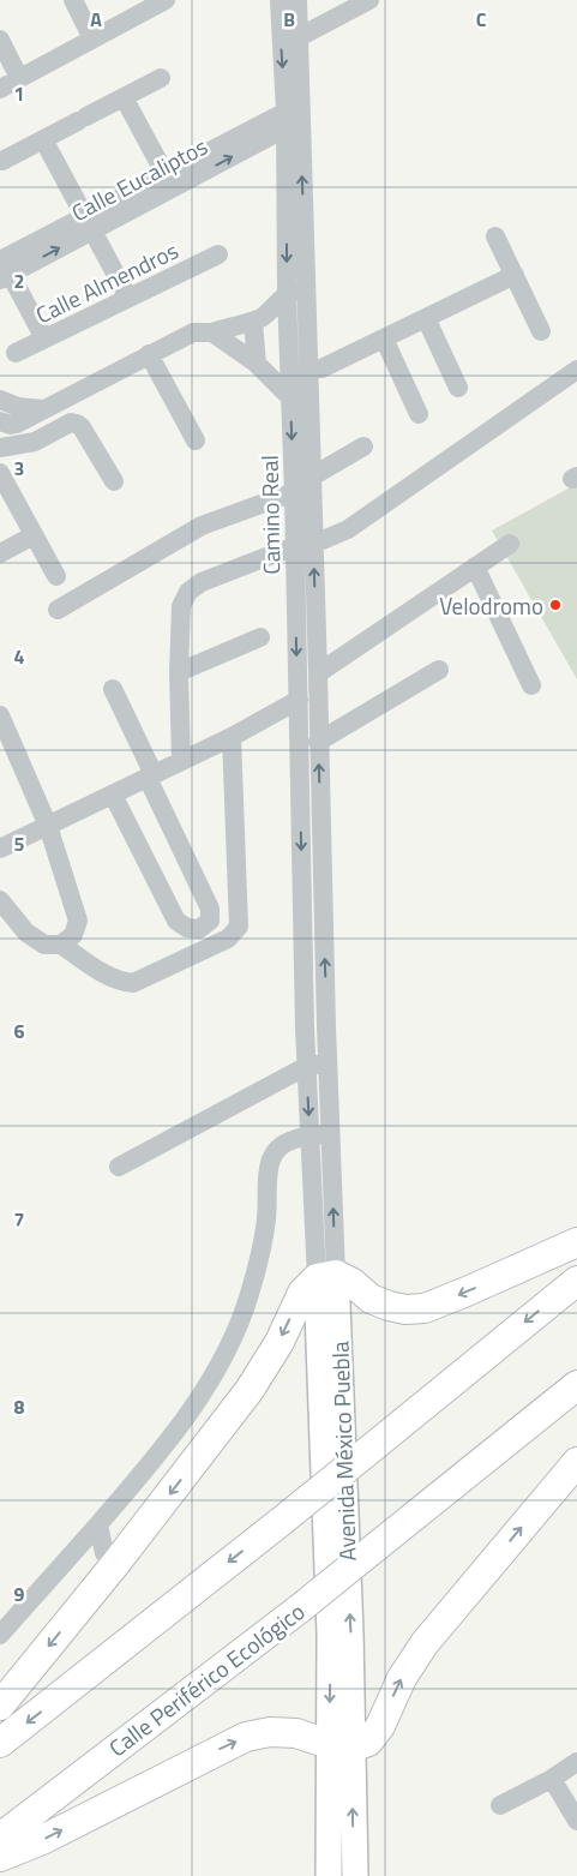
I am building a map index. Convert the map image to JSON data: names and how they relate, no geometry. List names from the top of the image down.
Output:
{
  "streets": {
    "highway": ["Calle Periférico Ecológico"],
    "main road": ["Avenida México Puebla"],
    "street": ["Calle Eucaliptos", "Calle Almendros", "Camino Real"]
  },
  "crossings": [
    ["Calle Eucaliptos", "Camino Real"],
    ["Camino Real", "Avenida México Puebla"]
  ],
  "places": ["Velodromo"],
  "grid": {
    "columns": ["A", "B", "C"],
    "rows": [
      "1",
      "2",
      "3",
      "4",
      "5",
      "6",
      "7",
      "8",
      "9"
    ]
  }
}
